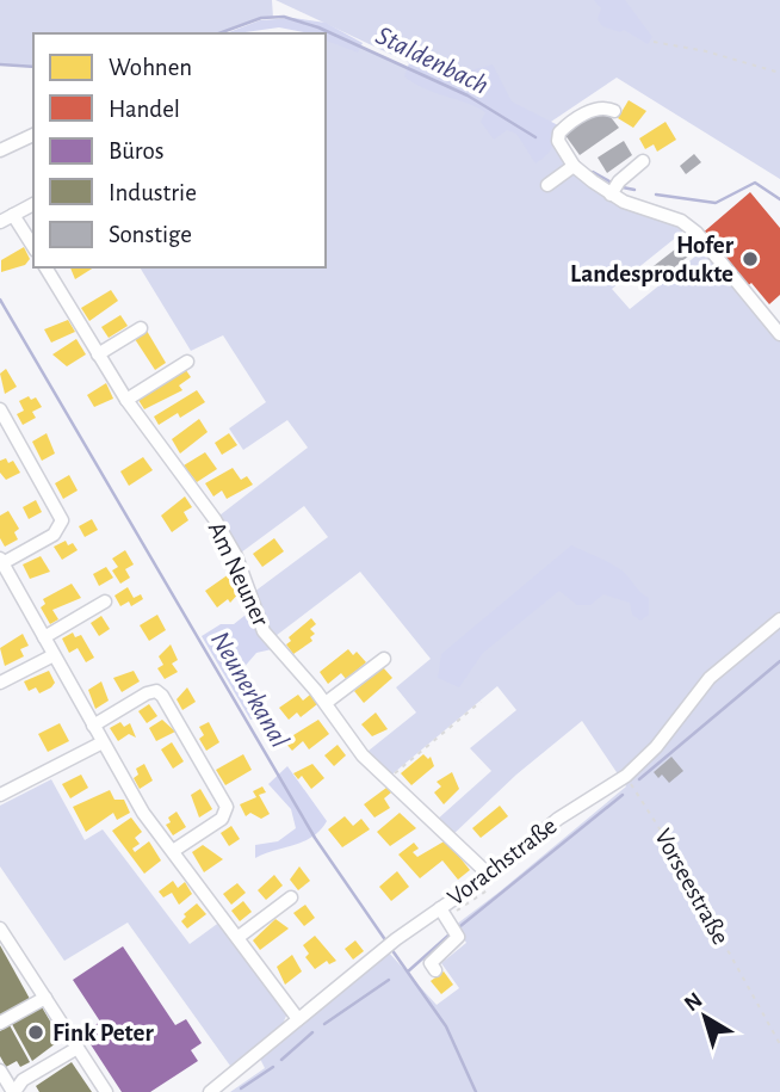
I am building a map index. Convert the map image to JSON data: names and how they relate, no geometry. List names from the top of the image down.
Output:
{
  "streets": {
    "street": ["Am Neuner", "Vorachstraße"],
    "path": ["Vorseestraße"]
  },
  "crossings": [
    ["Am Neuner", "Vorachstraße"],
    ["Vorachstraße", "Vorseestraße"]
  ],
  "water": ["Staldenbach", "Neunerkanal"],
  "places": ["Hofer Landesprodukte", "Fink Peter"],
  "legend": [
    "Wohnen",
    "Handel",
    "Büros",
    "Industrie",
    "Sonstige"
  ],
  "north": "top left"
}
